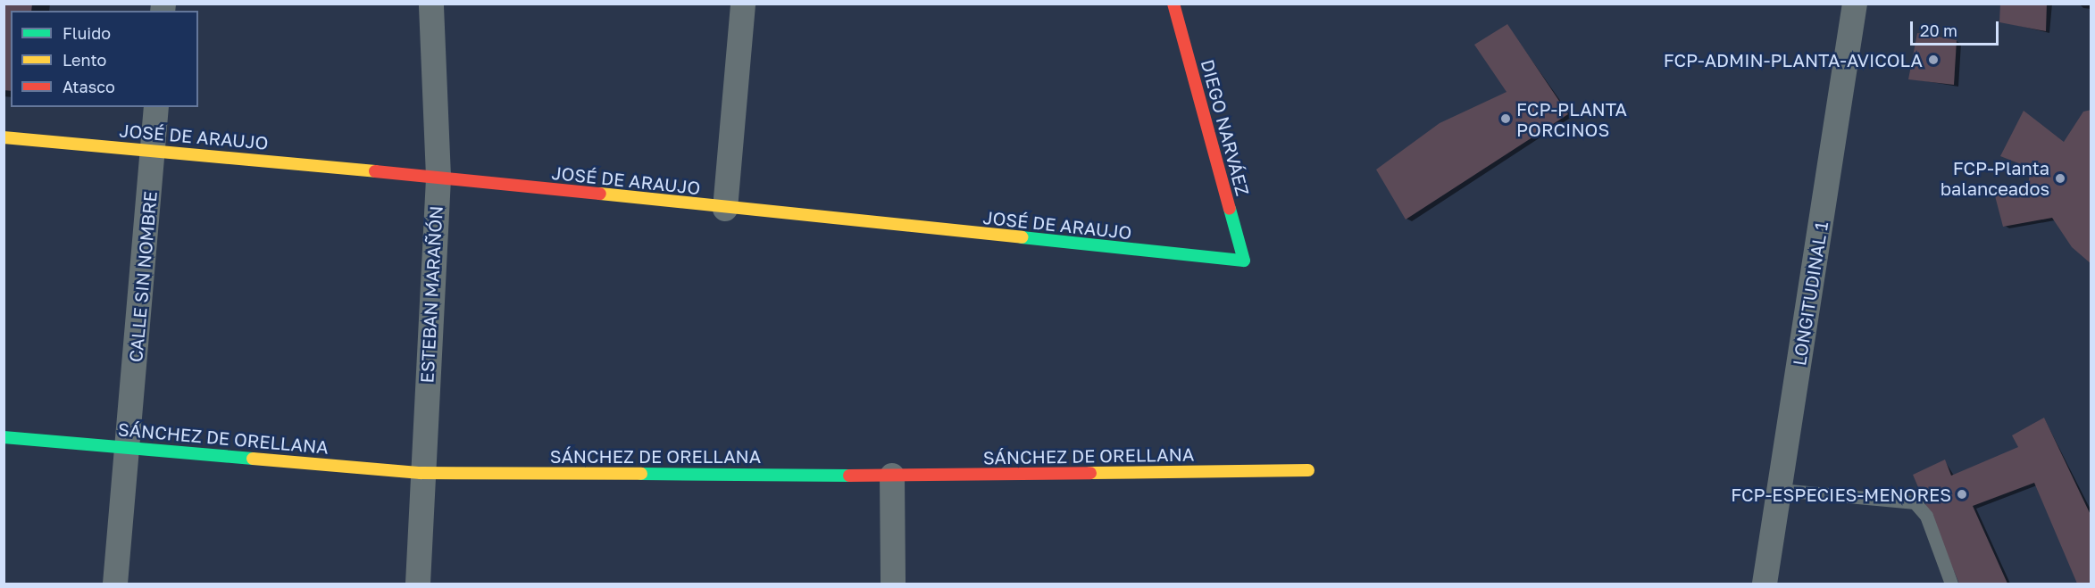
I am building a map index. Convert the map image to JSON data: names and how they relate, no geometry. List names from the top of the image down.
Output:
{
  "streets": {
    "street": [
      "DIEGO NARVÁEZ",
      "JOSÉ DE ARAUJO",
      "CALLE SIN NOMBRE",
      "LONGITUDINAL 1",
      "ESTEBAN MARAÑÓN",
      "SÁNCHEZ DE ORELLANA"
    ]
  },
  "crossings": [
    ["DIEGO NARVÁEZ", "JOSÉ DE ARAUJO"],
    ["JOSÉ DE ARAUJO", "CALLE SIN NOMBRE"],
    ["JOSÉ DE ARAUJO", "ESTEBAN MARAÑÓN"],
    ["CALLE SIN NOMBRE", "SÁNCHEZ DE ORELLANA"],
    ["ESTEBAN MARAÑÓN", "SÁNCHEZ DE ORELLANA"]
  ],
  "places": [
    "FCP-ADMIN-PLANTA-AVICOLA",
    "FCP-PLANTA PORCINOS",
    "FCP-Planta balanceados",
    "FCP-ESPECIES-MENORES"
  ],
  "legend": ["Fluido", "Lento", "Atasco"],
  "scale_bar": "20 m"
}
